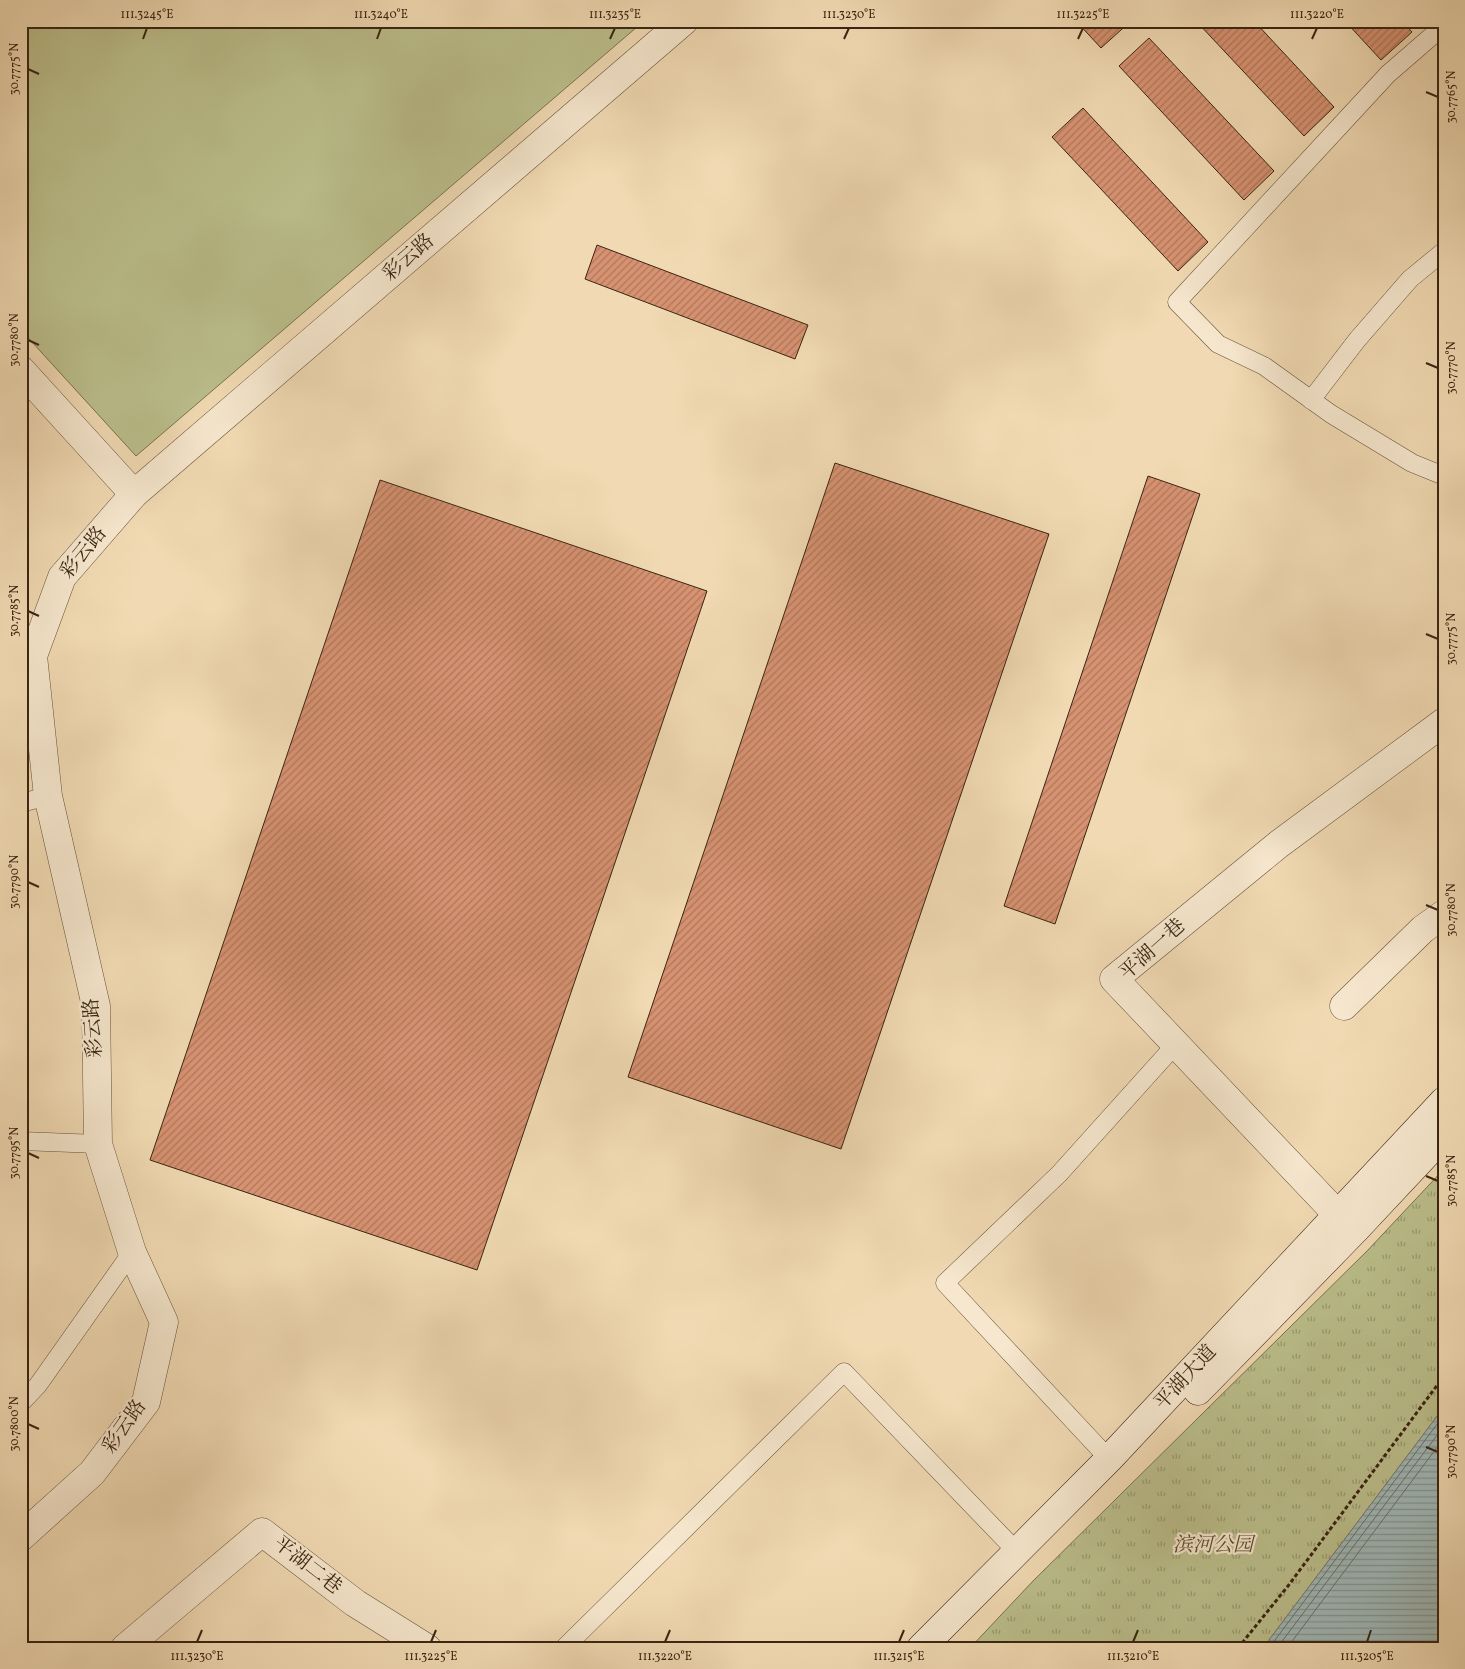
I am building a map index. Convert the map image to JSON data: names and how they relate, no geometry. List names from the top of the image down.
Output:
{
  "streets": {
    "street": [
      "彩云路",
      "平湖一巷",
      "平湖大道",
      "平湖二巷"
    ]
  },
  "crossings": [
    ["平湖一巷", "平湖大道"]
  ],
  "parks": ["滨河公园"],
  "coordinates": [
    "111.3245°E",
    "111.3240°E",
    "111.3235°E",
    "111.3230°E",
    "111.3225°E",
    "111.3220°E",
    "30.7775°N",
    "30.7765°N",
    "30.7780°N",
    "30.7770°N",
    "30.7785°N",
    "30.7790°N",
    "30.7795°N",
    "30.7800°N",
    "111.3215°E",
    "111.3210°E",
    "111.3205°E"
  ]
}
